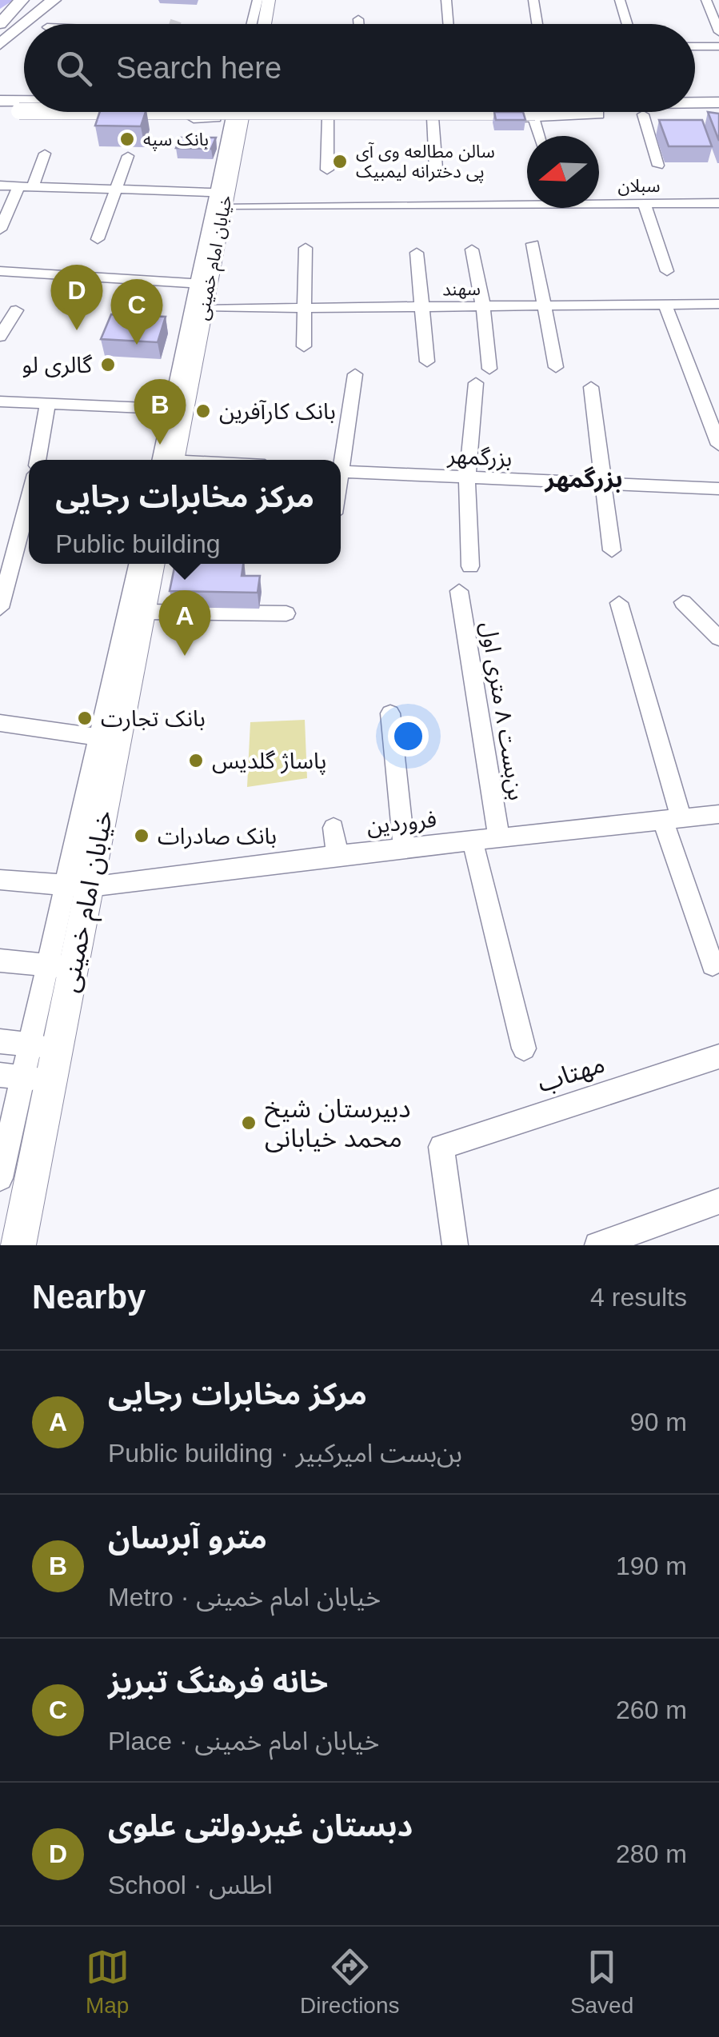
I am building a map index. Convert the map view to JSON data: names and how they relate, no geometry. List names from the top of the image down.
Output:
{
  "streets": {
    "main road": ["خیابان امام خمینی"],
    "street": [
      "سبلان",
      "سهند",
      "بزرگمهر",
      "بن‌بست ۸ متری اول",
      "فروردین",
      "مهتاب"
    ]
  },
  "crossings": [
    ["سبلان", "خیابان امام خمینی"],
    ["خیابان امام خمینی", "سهند"],
    ["خیابان امام خمینی", "فروردین"],
    ["بن‌بست ۸ متری اول", "فروردین"]
  ],
  "districts": ["بزرگمهر"],
  "places": [
    "بانک سپه",
    "سالن مطالعه وی آی پی دخترانه لیمبیک",
    "گالری لو",
    "بانک کارآفرین",
    "بانک تجارت",
    "پاساژ گلدیس",
    "بانک صادرات",
    "دبیرستان شیخ محمد خیابانی"
  ],
  "north": "left",
  "page": {
    "search": "Search here",
    "pins": [
      "D",
      "C",
      "B",
      "A"
    ],
    "popup": ["مرکز مخابرات رجایی", "Public building"],
    "heading": ["Nearby", "4 results"],
    "list": [
      {
        "mark": "A",
        "name": "مرکز مخابرات رجایی",
        "note": "Public building · بن‌بست امیرکبیر",
        "value": "90 m"
      },
      {
        "mark": "B",
        "name": "مترو آبرسان",
        "note": "Metro · خیابان امام خمینی",
        "value": "190 m"
      },
      {
        "mark": "C",
        "name": "خانه فرهنگ تبریز",
        "note": "Place · خیابان امام خمینی",
        "value": "260 m"
      },
      {
        "mark": "D",
        "name": "دبستان غیردولتی علوی",
        "note": "School · اطلس",
        "value": "280 m"
      }
    ],
    "nav": ["Map", "Directions", "Saved"]
  }
}
